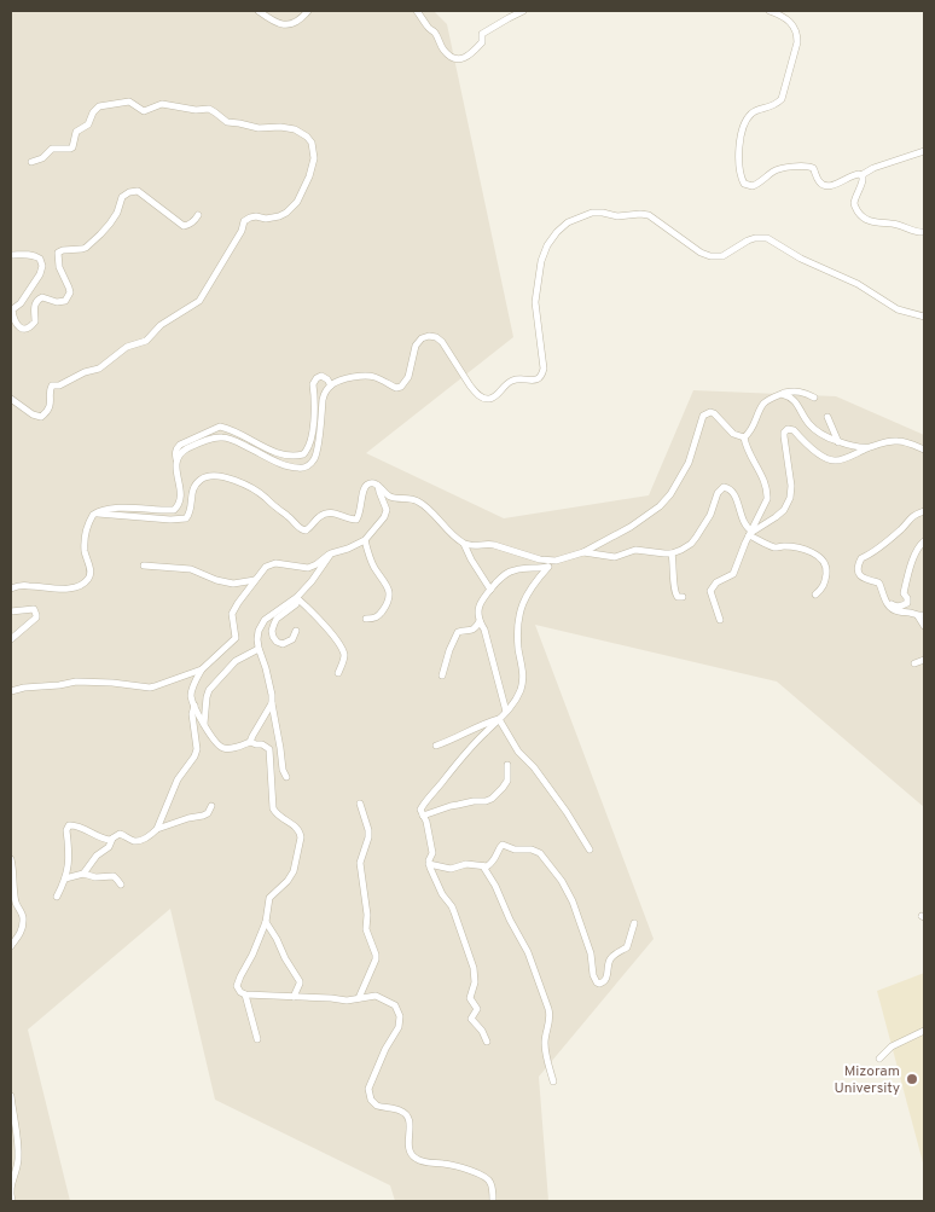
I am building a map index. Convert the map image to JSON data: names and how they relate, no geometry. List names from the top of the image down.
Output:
{
  "places": ["Mizoram University"]
}
